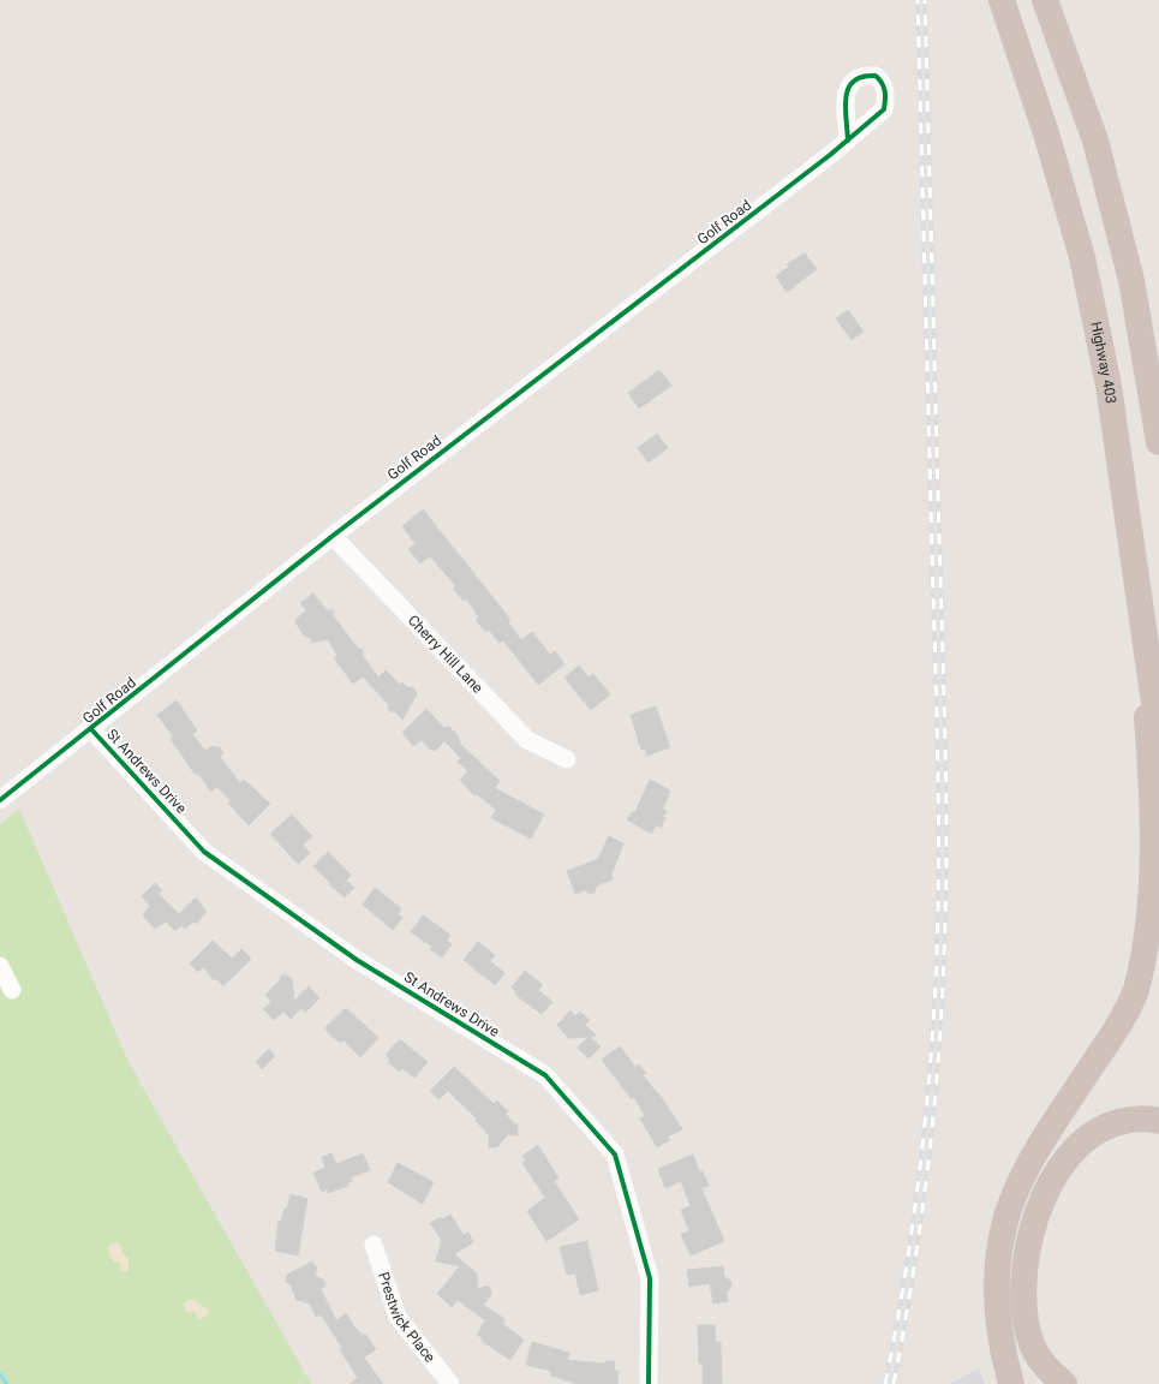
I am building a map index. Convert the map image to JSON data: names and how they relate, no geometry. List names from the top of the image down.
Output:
{
  "streets": {
    "highway": ["Highway 403"],
    "street": [
      "Golf Road",
      "Cherry Hill Lane",
      "St Andrews Drive",
      "Prestwick Place"
    ]
  },
  "crossings": [
    ["Golf Road", "Cherry Hill Lane"],
    ["Golf Road", "St Andrews Drive"]
  ]
}
